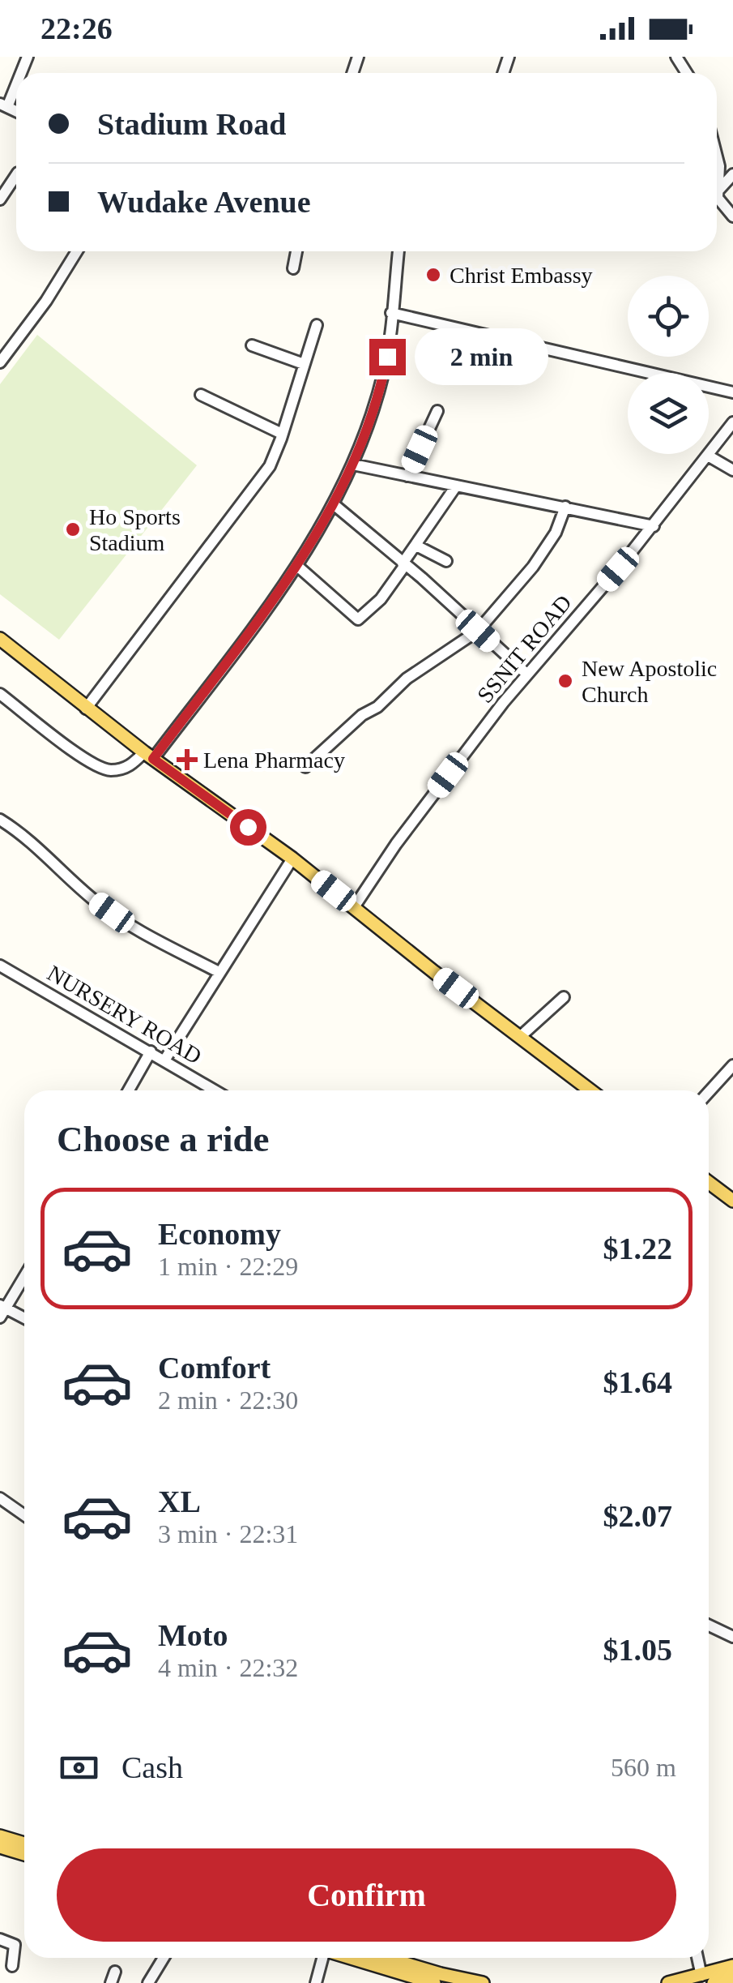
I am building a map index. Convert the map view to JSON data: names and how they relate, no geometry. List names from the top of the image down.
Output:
{
  "streets": {
    "street": ["SSNIT ROAD", "NURSERY ROAD"]
  },
  "places": {
    "other": ["Christ Embassy", "Ho Sports Stadium", "New Apostolic Church"],
    "health": ["Lena Pharmacy"]
  },
  "page": {
    "status": "22:26",
    "banner": ["Stadium Road", "Wudake Avenue"],
    "bubble": "2 min",
    "heading": "Choose a ride",
    "list": [
      {
        "name": "Economy",
        "note": "1 min · 22:29",
        "value": "$1.22"
      },
      {
        "name": "Comfort",
        "note": "2 min · 22:30",
        "value": "$1.64"
      },
      {
        "name": "XL",
        "note": "3 min · 22:31",
        "value": "$2.07"
      },
      {
        "name": "Moto",
        "note": "4 min · 22:32",
        "value": "$1.05"
      }
    ],
    "pay": ["Cash", "560 m"],
    "buttons": "Confirm"
  }
}
